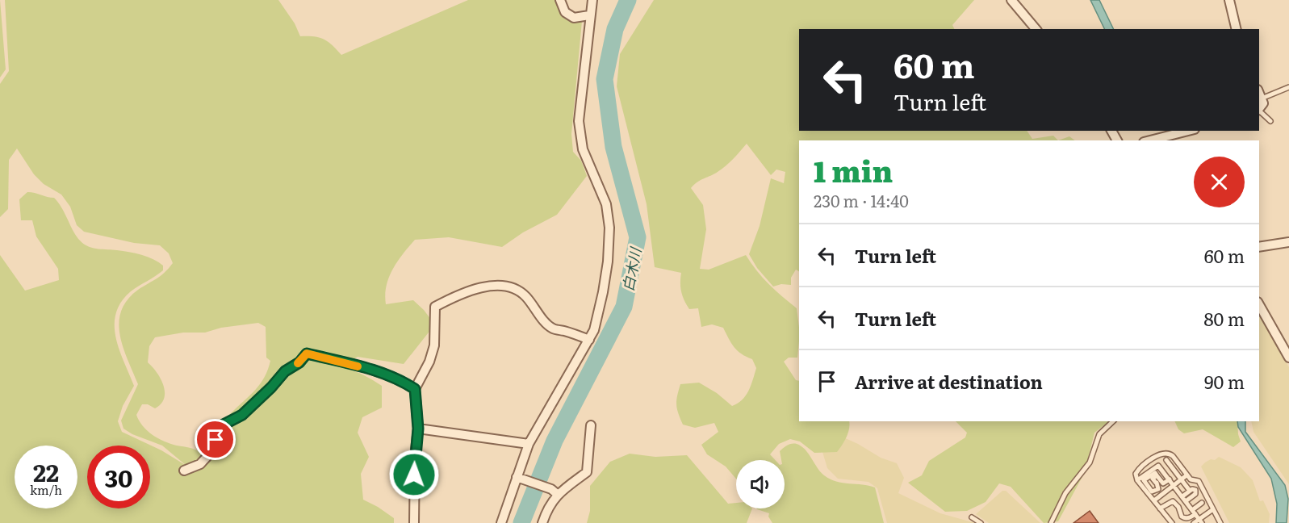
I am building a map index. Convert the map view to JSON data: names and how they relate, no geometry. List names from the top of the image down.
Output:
{
  "water": ["白木川"],
  "page": {
    "turn": ["60 m", "Turn left"],
    "heading": ["1 min", "230 m · 14:40"],
    "list": [
      {
        "name": "Turn left",
        "value": "60 m"
      },
      {
        "name": "Turn left",
        "value": "80 m"
      },
      {
        "name": "Arrive at destination",
        "value": "90 m"
      }
    ],
    "speed": "22 km/h",
    "limit": "30"
  }
}
